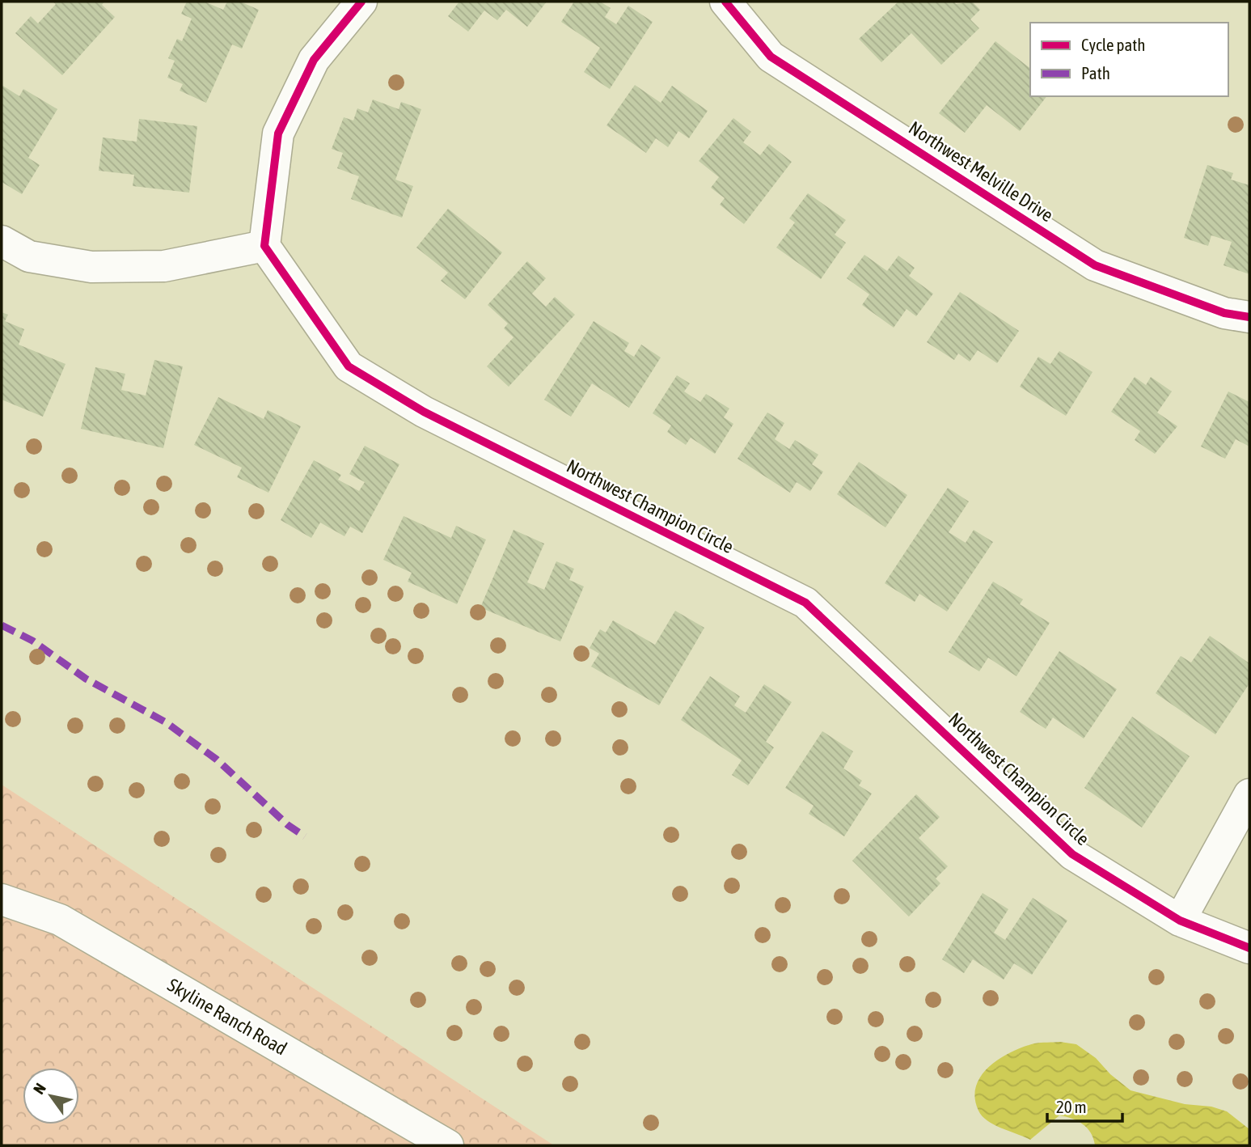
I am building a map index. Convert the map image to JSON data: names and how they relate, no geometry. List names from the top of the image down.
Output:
{
  "streets": {
    "street": ["Northwest Melville Drive", "Northwest Champion Circle", "Skyline Ranch Road"]
  },
  "legend": ["Cycle path", "Path"],
  "scale_bar": "20 m",
  "north": "top left"
}
